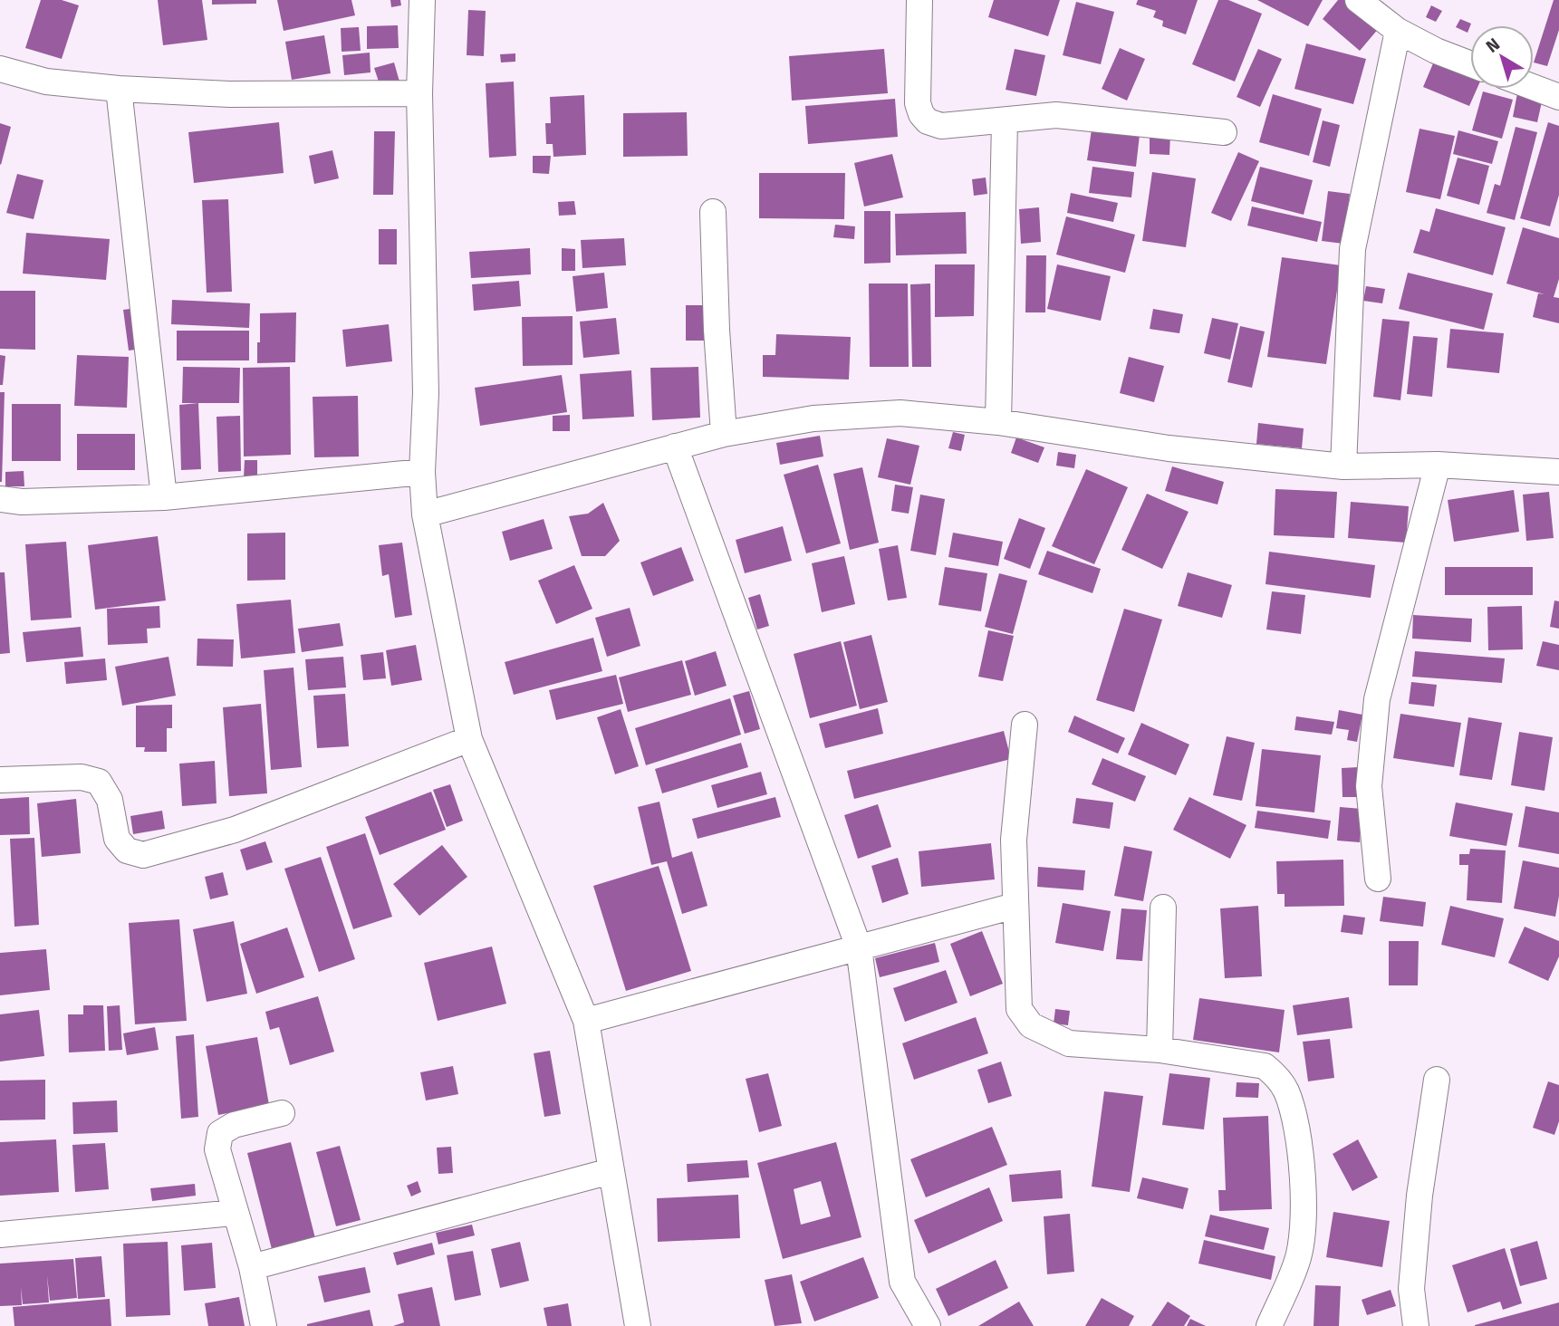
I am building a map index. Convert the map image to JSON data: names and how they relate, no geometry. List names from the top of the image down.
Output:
{
  "north": "top left"
}
